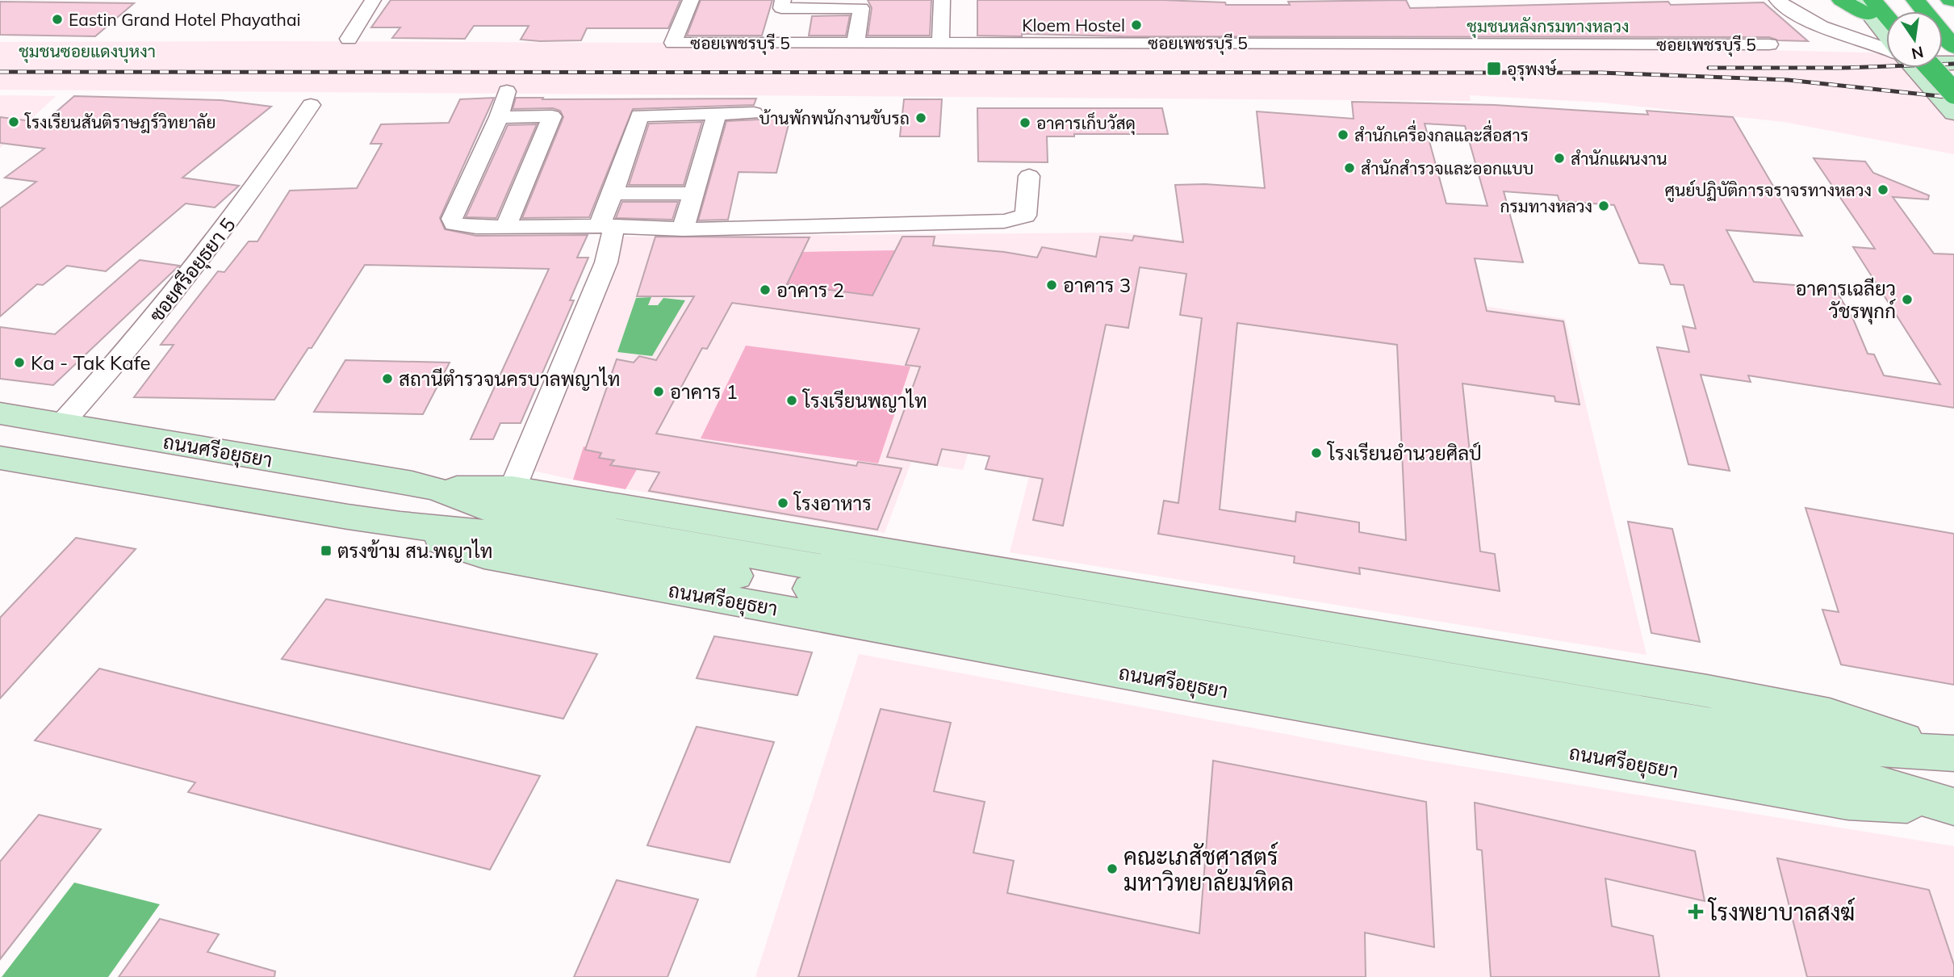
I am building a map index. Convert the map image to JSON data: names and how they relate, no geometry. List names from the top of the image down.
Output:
{
  "streets": {
    "main road": ["ถนนศรีอยุธยา"],
    "street": ["ซอยเพชรบุรี 5", "ซอยศรีอยุธยา 5"]
  },
  "crossings": [
    ["ซอยศรีอยุธยา 5", "ถนนศรีอยุธยา"]
  ],
  "districts": ["ชุมชนหลังกรมทางหลวง", "ชุมชนซอยแดงบุหงา"],
  "places": {
    "other": [
      "Eastin Grand Hotel Phayathai",
      "Kloem Hostel",
      "บ้านพักพนักงานขับรถ",
      "โรงเรียนสันติราษฎร์วิทยาลัย",
      "อาคารเก็บวัสดุ",
      "สำนักเครื่องกลและสื่อสาร",
      "สำนักแผนงาน",
      "สำนักสำรวจและออกแบบ",
      "ศูนย์ปฏิบัติการจราจรทางหลวง",
      "กรมทางหลวง",
      "อาคาร 3",
      "อาคาร 2",
      "อาคารเฉลียว วัชรพุกก์",
      "Ka - Tak Kafe",
      "สถานีตำรวจนครบาลพญาไท",
      "อาคาร 1",
      "โรงเรียนพญาไท",
      "โรงเรียนอำนวยศิลป์",
      "โรงอาหาร",
      "คณะเภสัชศาสตร์ มหาวิทยาลัยมหิดล"
    ],
    "transit": ["อุรุพงษ์", "ตรงข้าม สน.พญาไท"],
    "health": ["โรงพยาบาลสงฆ์"]
  },
  "north": "bottom"
}
